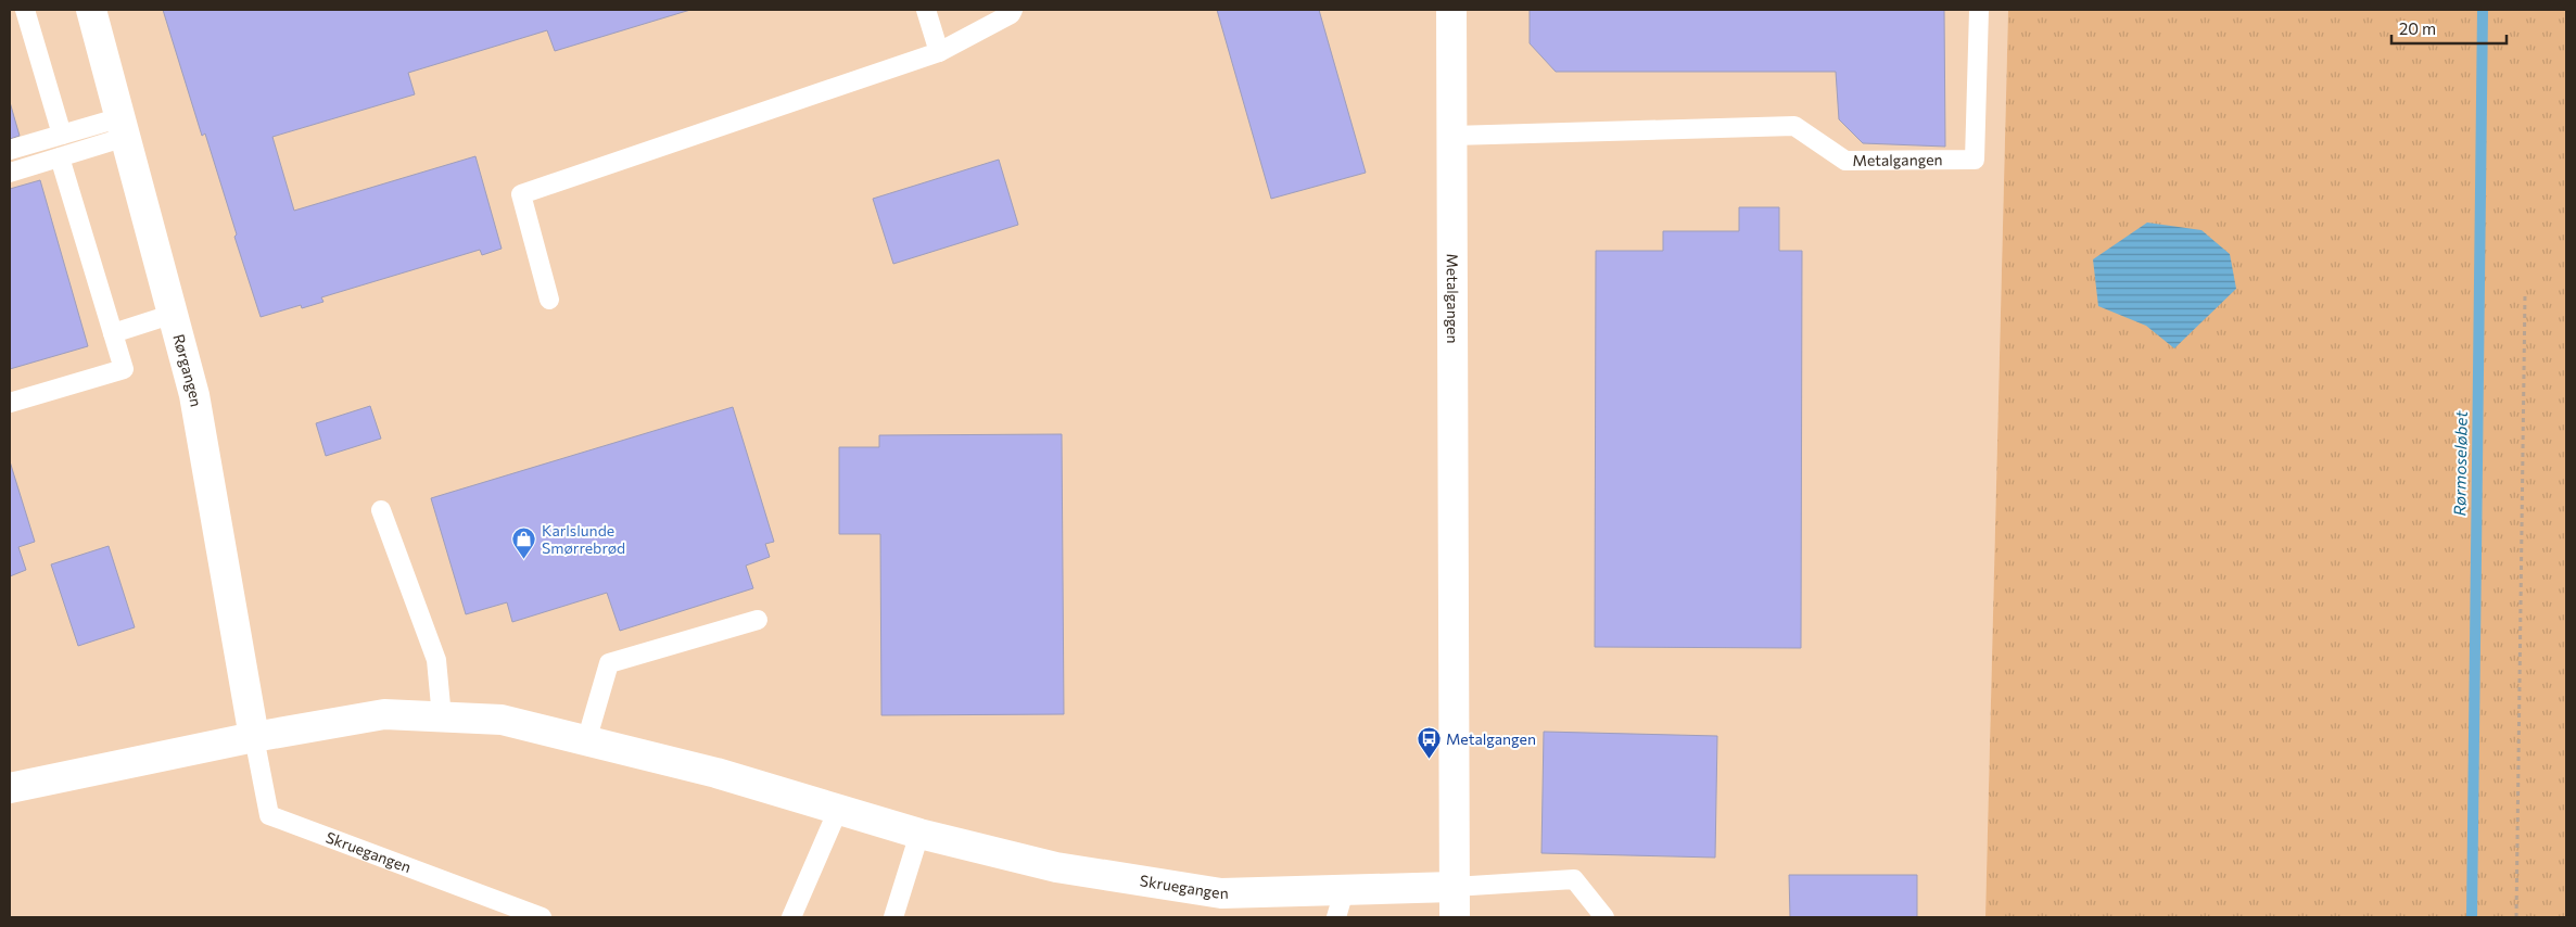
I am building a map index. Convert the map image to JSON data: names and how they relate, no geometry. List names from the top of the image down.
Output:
{
  "streets": {
    "street": ["Metalgangen", "Rørgangen", "Skruegangen"]
  },
  "crossings": [
    ["Metalgangen", "Skruegangen"],
    ["Rørgangen", "Skruegangen"]
  ],
  "water": ["Rørmoseløbet"],
  "places": {
    "shop": ["Karlslunde Smørrebrød"],
    "bus stop": ["Metalgangen"]
  },
  "scale_bar": "20 m"
}
